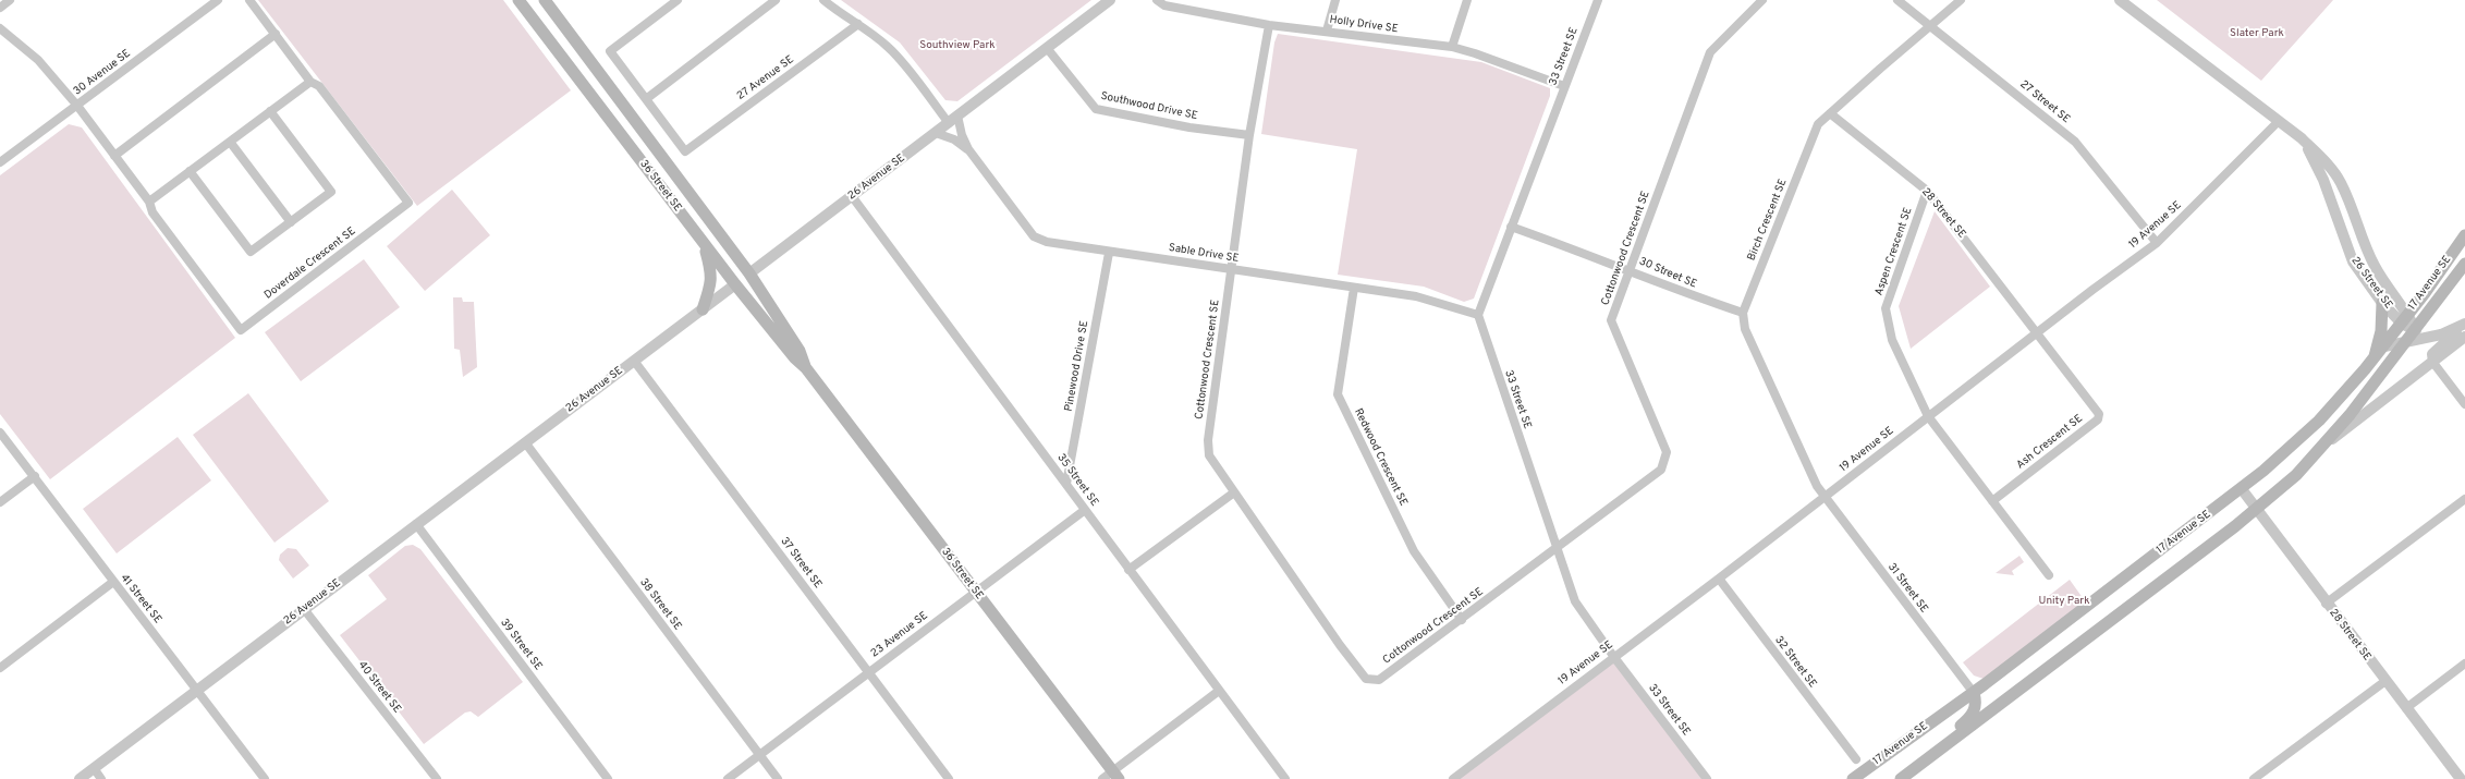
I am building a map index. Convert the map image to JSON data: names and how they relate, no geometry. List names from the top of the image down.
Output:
{
  "streets": {
    "main road": ["36 Street SE", "17 Avenue SE"],
    "street": [
      "Holly Drive SE",
      "33 Street SE",
      "30 Avenue SE",
      "27 Avenue SE",
      "27 Street SE",
      "Southwood Drive SE",
      "26 Avenue SE",
      "28 Street SE",
      "Birch Crescent SE",
      "19 Avenue SE",
      "Cottonwood Crescent SE",
      "Aspen Crescent SE",
      "Sable Drive SE",
      "Doverdale Crescent SE",
      "30 Street SE",
      "26 Street SE",
      "Pinewood Drive SE",
      "Ash Crescent SE",
      "Redwood Crescent SE",
      "35 Street SE",
      "37 Street SE",
      "31 Street SE",
      "41 Street SE",
      "38 Street SE",
      "23 Avenue SE",
      "39 Street SE",
      "32 Street SE",
      "40 Street SE"
    ]
  },
  "crossings": [
    ["Holly Drive SE", "33 Street SE"],
    ["Holly Drive SE", "Cottonwood Crescent SE"],
    ["33 Street SE", "19 Avenue SE"],
    ["33 Street SE", "Cottonwood Crescent SE"],
    ["33 Street SE", "Sable Drive SE"],
    ["33 Street SE", "30 Street SE"],
    ["30 Avenue SE", "Doverdale Crescent SE"],
    ["27 Street SE", "Birch Crescent SE"],
    ["27 Street SE", "19 Avenue SE"],
    ["Southwood Drive SE", "26 Avenue SE"],
    ["Southwood Drive SE", "Cottonwood Crescent SE"],
    ["26 Avenue SE", "36 Street SE"],
    ["26 Avenue SE", "Sable Drive SE"],
    ["26 Avenue SE", "35 Street SE"],
    ["26 Avenue SE", "37 Street SE"],
    ["26 Avenue SE", "41 Street SE"],
    ["26 Avenue SE", "38 Street SE"],
    ["26 Avenue SE", "39 Street SE"],
    ["26 Avenue SE", "40 Street SE"],
    ["36 Street SE", "23 Avenue SE"],
    ["28 Street SE", "Birch Crescent SE"],
    ["28 Street SE", "19 Avenue SE"],
    ["28 Street SE", "Aspen Crescent SE"],
    ["28 Street SE", "17 Avenue SE"],
    ["28 Street SE", "Ash Crescent SE"],
    ["Birch Crescent SE", "30 Street SE"],
    ["19 Avenue SE", "Aspen Crescent SE"],
    ["19 Avenue SE", "26 Street SE"],
    ["19 Avenue SE", "Ash Crescent SE"],
    ["19 Avenue SE", "31 Street SE"],
    ["19 Avenue SE", "32 Street SE"],
    ["Cottonwood Crescent SE", "Sable Drive SE"],
    ["Cottonwood Crescent SE", "30 Street SE"],
    ["Cottonwood Crescent SE", "Redwood Crescent SE"],
    ["Sable Drive SE", "Pinewood Drive SE"],
    ["Sable Drive SE", "Redwood Crescent SE"],
    ["26 Street SE", "17 Avenue SE"],
    ["17 Avenue SE", "31 Street SE"],
    ["Pinewood Drive SE", "35 Street SE"],
    ["35 Street SE", "23 Avenue SE"],
    ["37 Street SE", "23 Avenue SE"],
    ["38 Street SE", "23 Avenue SE"]
  ],
  "parks": ["Slater Park", "Southview Park", "Unity Park"]
}
